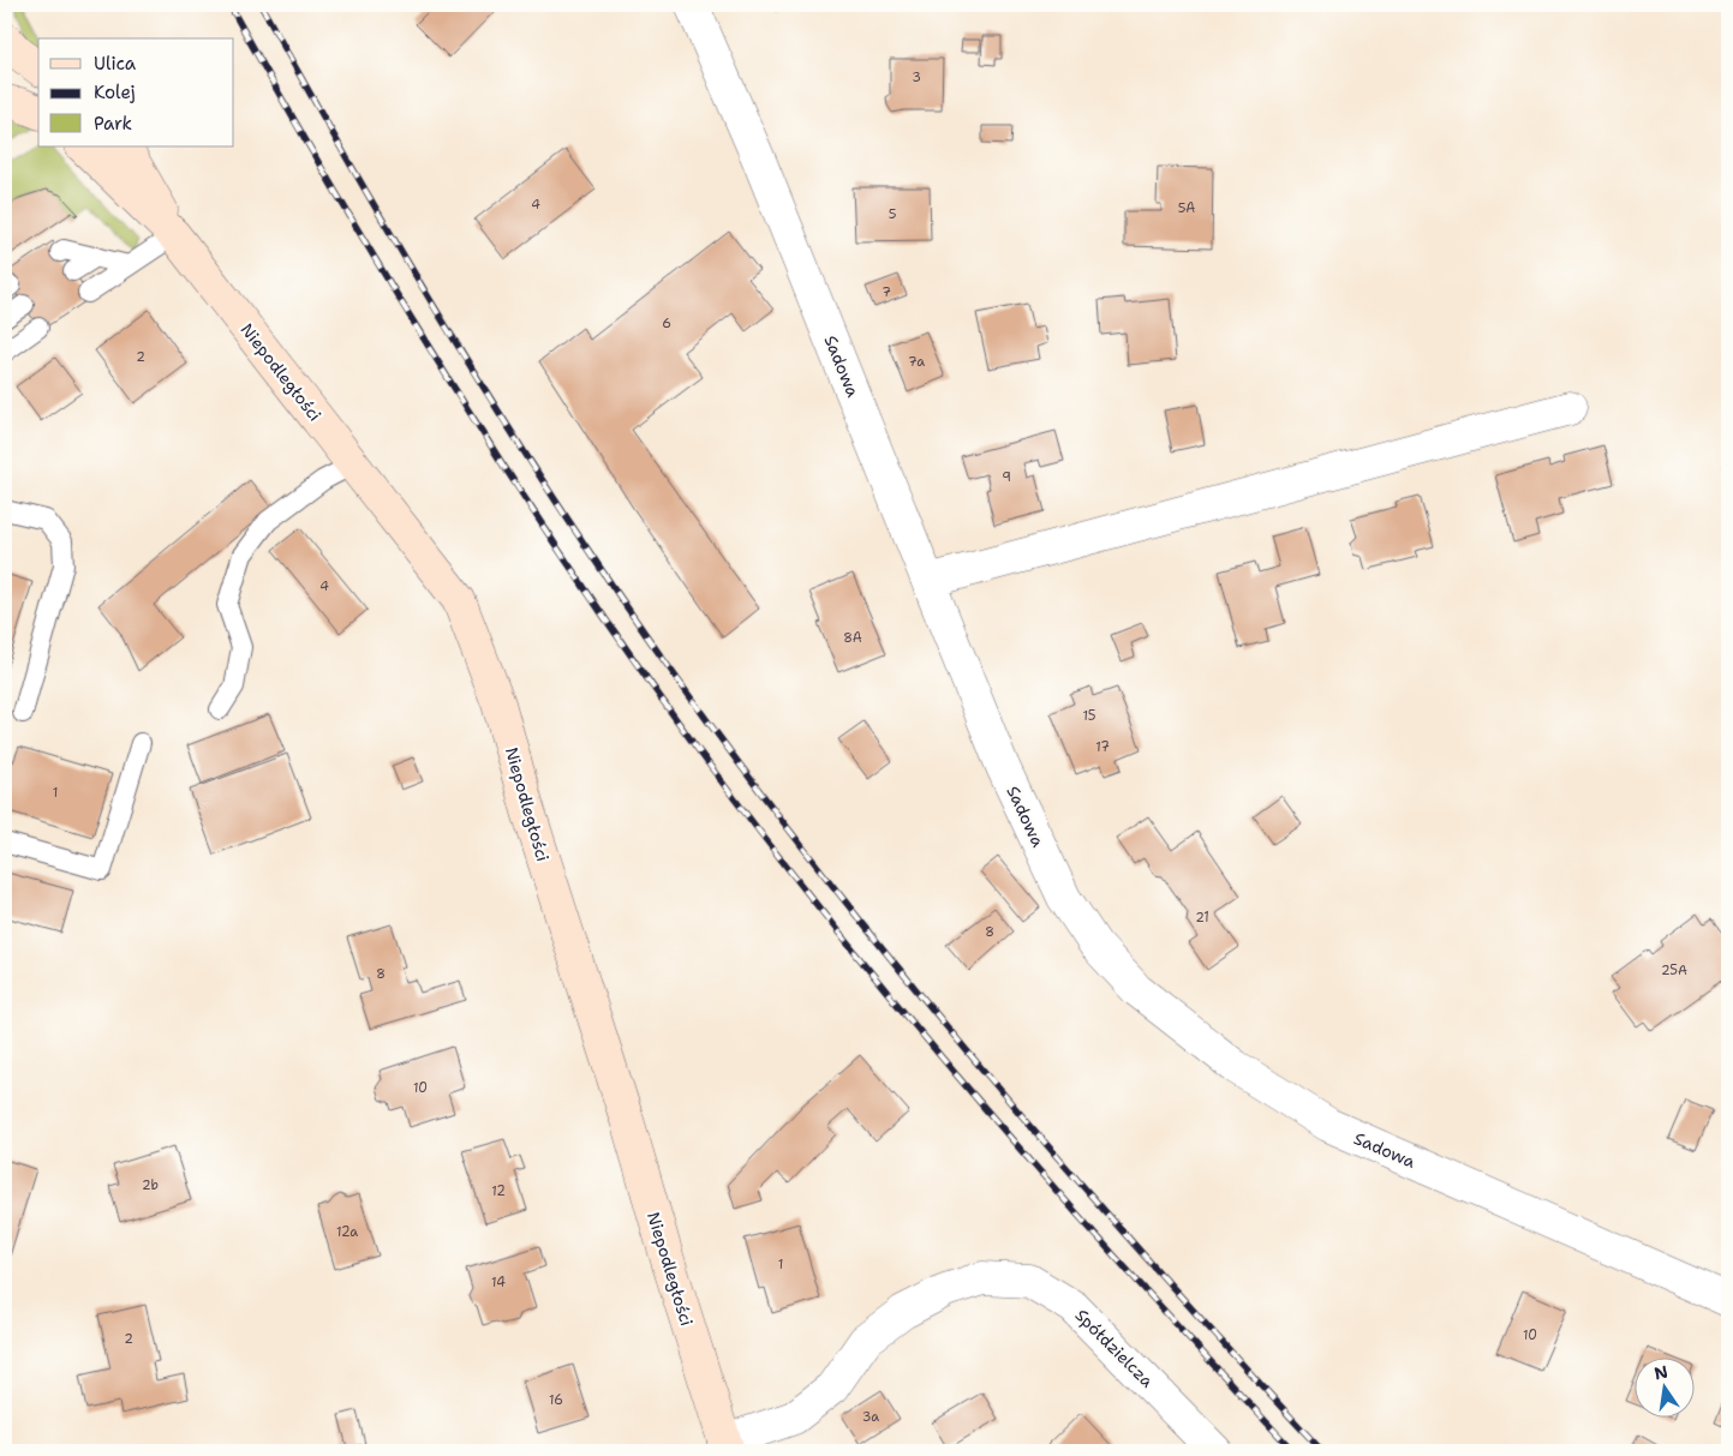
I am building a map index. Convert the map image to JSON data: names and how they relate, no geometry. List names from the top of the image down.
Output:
{
  "streets": {
    "street": ["Sadowa", "Niepodległości", "Spółdzielcza"]
  },
  "crossings": [
    ["Niepodległości", "Spółdzielcza"]
  ],
  "house_numbers": [
    "3",
    "4",
    "5A",
    "5",
    "7",
    "6",
    "2",
    "7a",
    "9",
    "4",
    "8A",
    "15",
    "17",
    "1",
    "21",
    "8",
    "25A",
    "8",
    "10",
    "2b",
    "12",
    "12a",
    "1",
    "14",
    "10",
    "2",
    "16",
    "3a"
  ],
  "legend": ["Ulica", "Kolej", "Park"],
  "north": "top"
}
